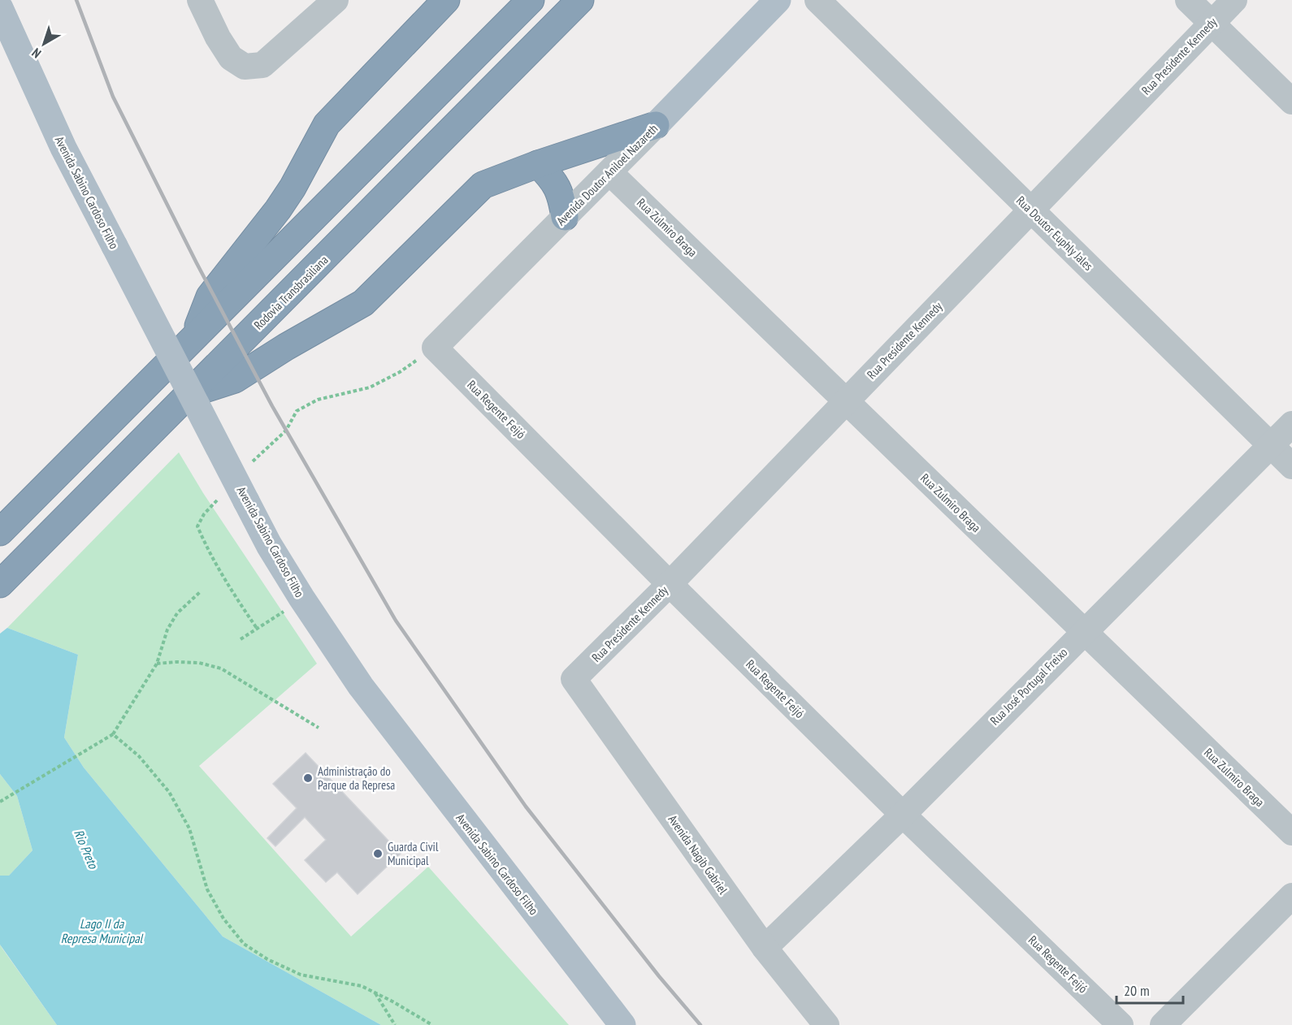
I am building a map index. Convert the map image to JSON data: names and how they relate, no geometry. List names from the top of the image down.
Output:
{
  "streets": {
    "highway": ["Rodovia Transbrasiliana"],
    "main road": ["Avenida Doutor Aniloel Nazareth", "Avenida Sabino Cardoso Filho"],
    "street": [
      "Rua Presidente Kennedy",
      "Rua Zulmiro Braga",
      "Rua Doutor Euphly Jales",
      "Rua Regente Feijó",
      "Rua José Portugal Freixo",
      "Avenida Nagib Gabriel"
    ]
  },
  "crossings": [
    ["Rua Presidente Kennedy", "Rua Zulmiro Braga"],
    ["Rua Presidente Kennedy", "Rua Doutor Euphly Jales"],
    ["Rua Presidente Kennedy", "Rua Regente Feijó"],
    ["Rua Presidente Kennedy", "Avenida Nagib Gabriel"],
    ["Avenida Doutor Aniloel Nazareth", "Rua Zulmiro Braga"],
    ["Avenida Doutor Aniloel Nazareth", "Rua Regente Feijó"],
    ["Rua Zulmiro Braga", "Rua José Portugal Freixo"],
    ["Rua Doutor Euphly Jales", "Rua José Portugal Freixo"],
    ["Rua Regente Feijó", "Rua José Portugal Freixo"],
    ["Rua José Portugal Freixo", "Avenida Nagib Gabriel"]
  ],
  "water": ["Rio Preto", "Lago II da Represa Municipal"],
  "places": ["Administração do Parque da Represa", "Guarda Civil Municipal"],
  "scale_bar": "20 m",
  "north": "bottom left"
}
